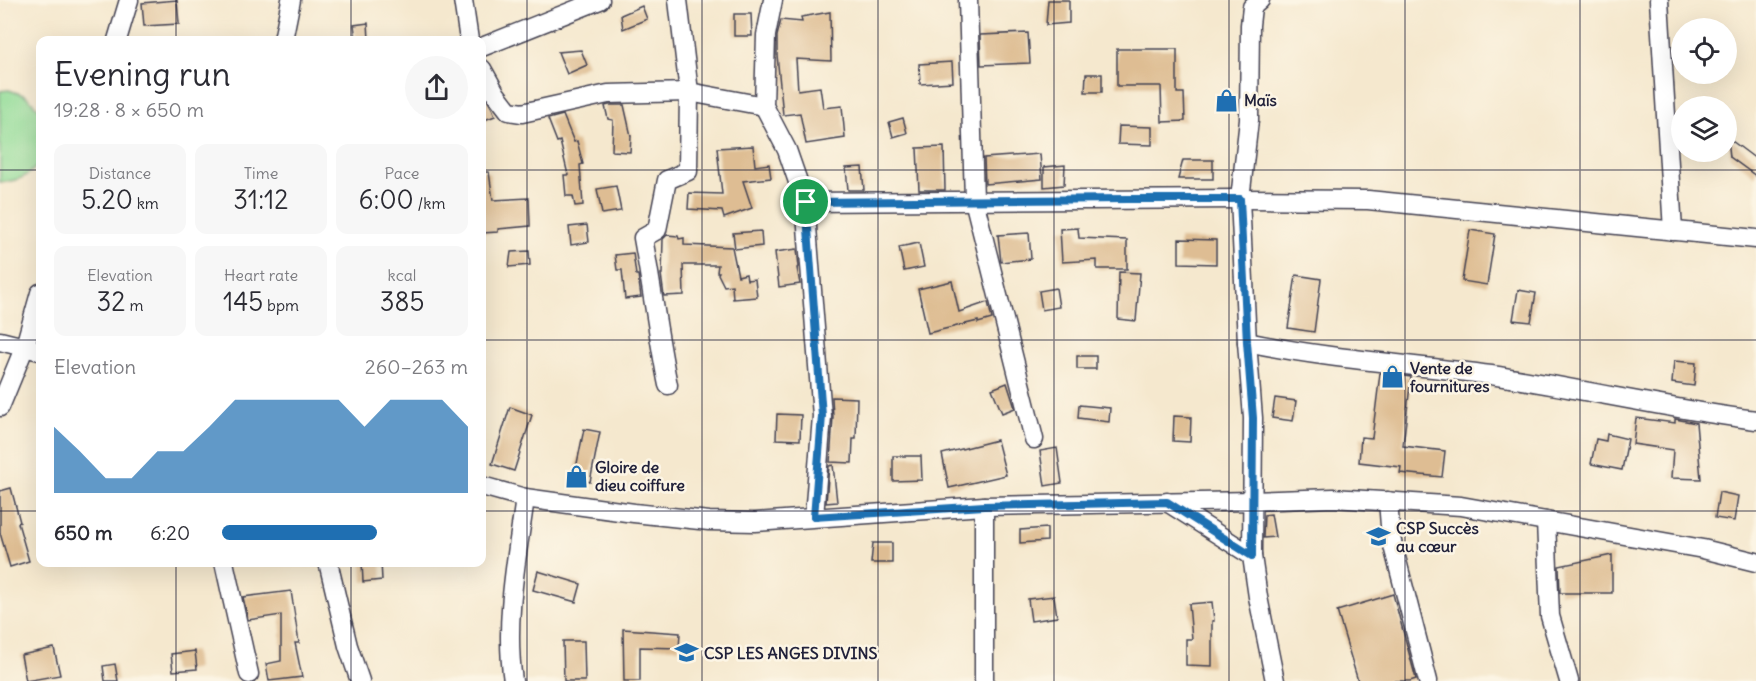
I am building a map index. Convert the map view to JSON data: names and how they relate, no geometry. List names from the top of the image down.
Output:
{
  "places": {
    "shop": ["Maïs", "Vente de fournitures", "Gloire de dieu coiffure"],
    "school or university": ["CSP Succès au cœur", "CSP LES ANGES DIVINS"]
  },
  "page": {
    "heading": ["Evening run", "19:28 · 8 × 650 m"],
    "stats": [
      ["Distance", "5.20 km"],
      ["Time", "31:12"],
      ["Pace", "6:00 /km"],
      ["Elevation", "32 m"],
      ["Heart rate", "145 bpm"],
      ["kcal", "385"]
    ],
    "chart": ["Elevation", "260–263 m"],
    "list": [
      {
        "name": "650 m",
        "note": "6:20"
      }
    ]
  }
}
